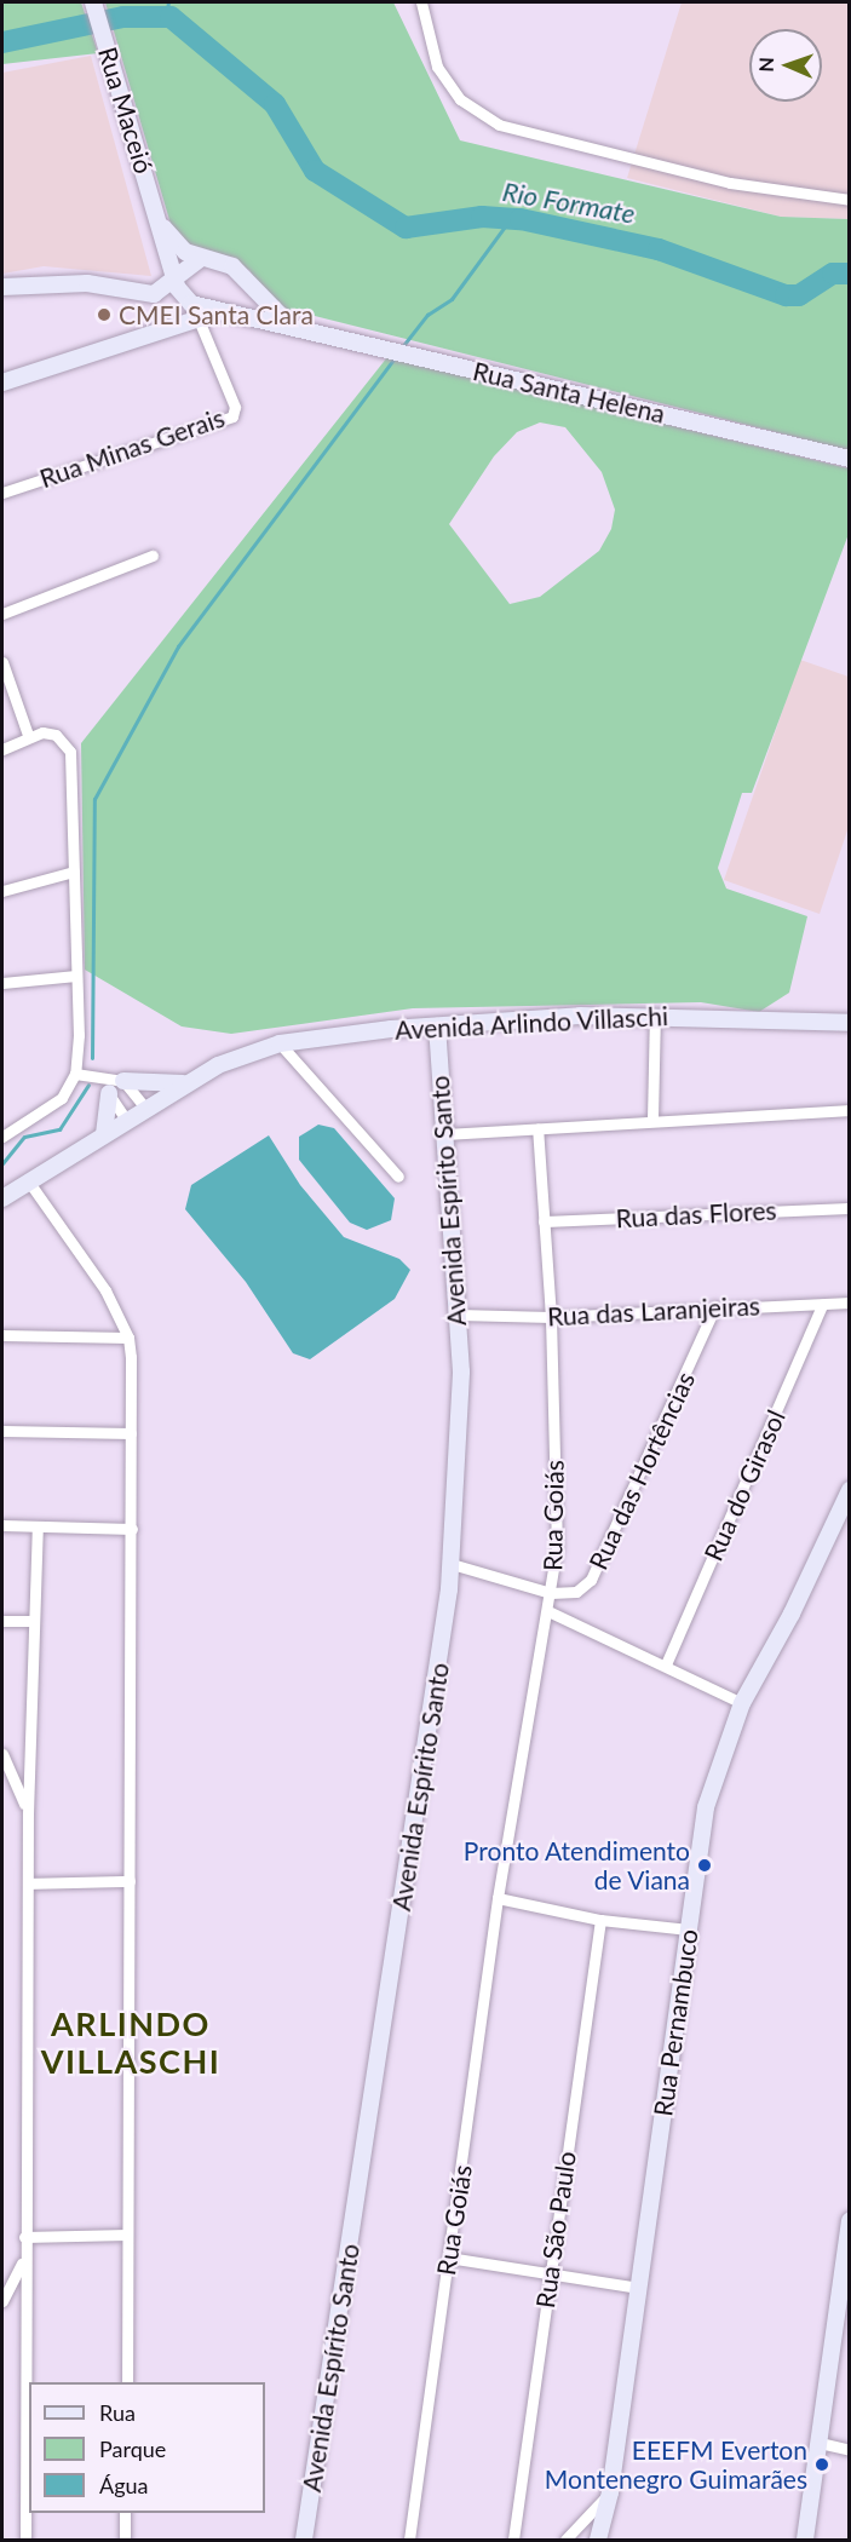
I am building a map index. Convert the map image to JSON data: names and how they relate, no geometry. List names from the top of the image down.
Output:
{
  "streets": {
    "street": [
      "Rua Maceió",
      "Rua Santa Helena",
      "Rua Minas Gerais",
      "Avenida Arlindo Villaschi",
      "Avenida Espírito Santo",
      "Rua das Flores",
      "Rua das Laranjeiras",
      "Rua das Hortências",
      "Rua do Girasol",
      "Rua Goiás",
      "Rua Pernambuco",
      "Rua São Paulo"
    ]
  },
  "crossings": [
    ["Rua Maceió", "Rua Santa Helena"],
    ["Rua Maceió", "Rua Minas Gerais"],
    ["Rua Santa Helena", "Rua Minas Gerais"],
    ["Avenida Arlindo Villaschi", "Avenida Espírito Santo"],
    ["Avenida Espírito Santo", "Rua das Laranjeiras"],
    ["Rua das Flores", "Rua Goiás"],
    ["Rua das Laranjeiras", "Rua das Hortências"],
    ["Rua das Laranjeiras", "Rua do Girasol"],
    ["Rua das Laranjeiras", "Rua Goiás"],
    ["Rua das Hortências", "Rua Goiás"]
  ],
  "districts": ["ARLINDO VILLASCHI"],
  "water": ["Rio Formate"],
  "places": ["CMEI Santa Clara", "Pronto Atendimento de Viana", "EEEFM Everton Montenegro Guimarães"],
  "legend": ["Rua", "Parque", "Água"],
  "north": "left"
}
